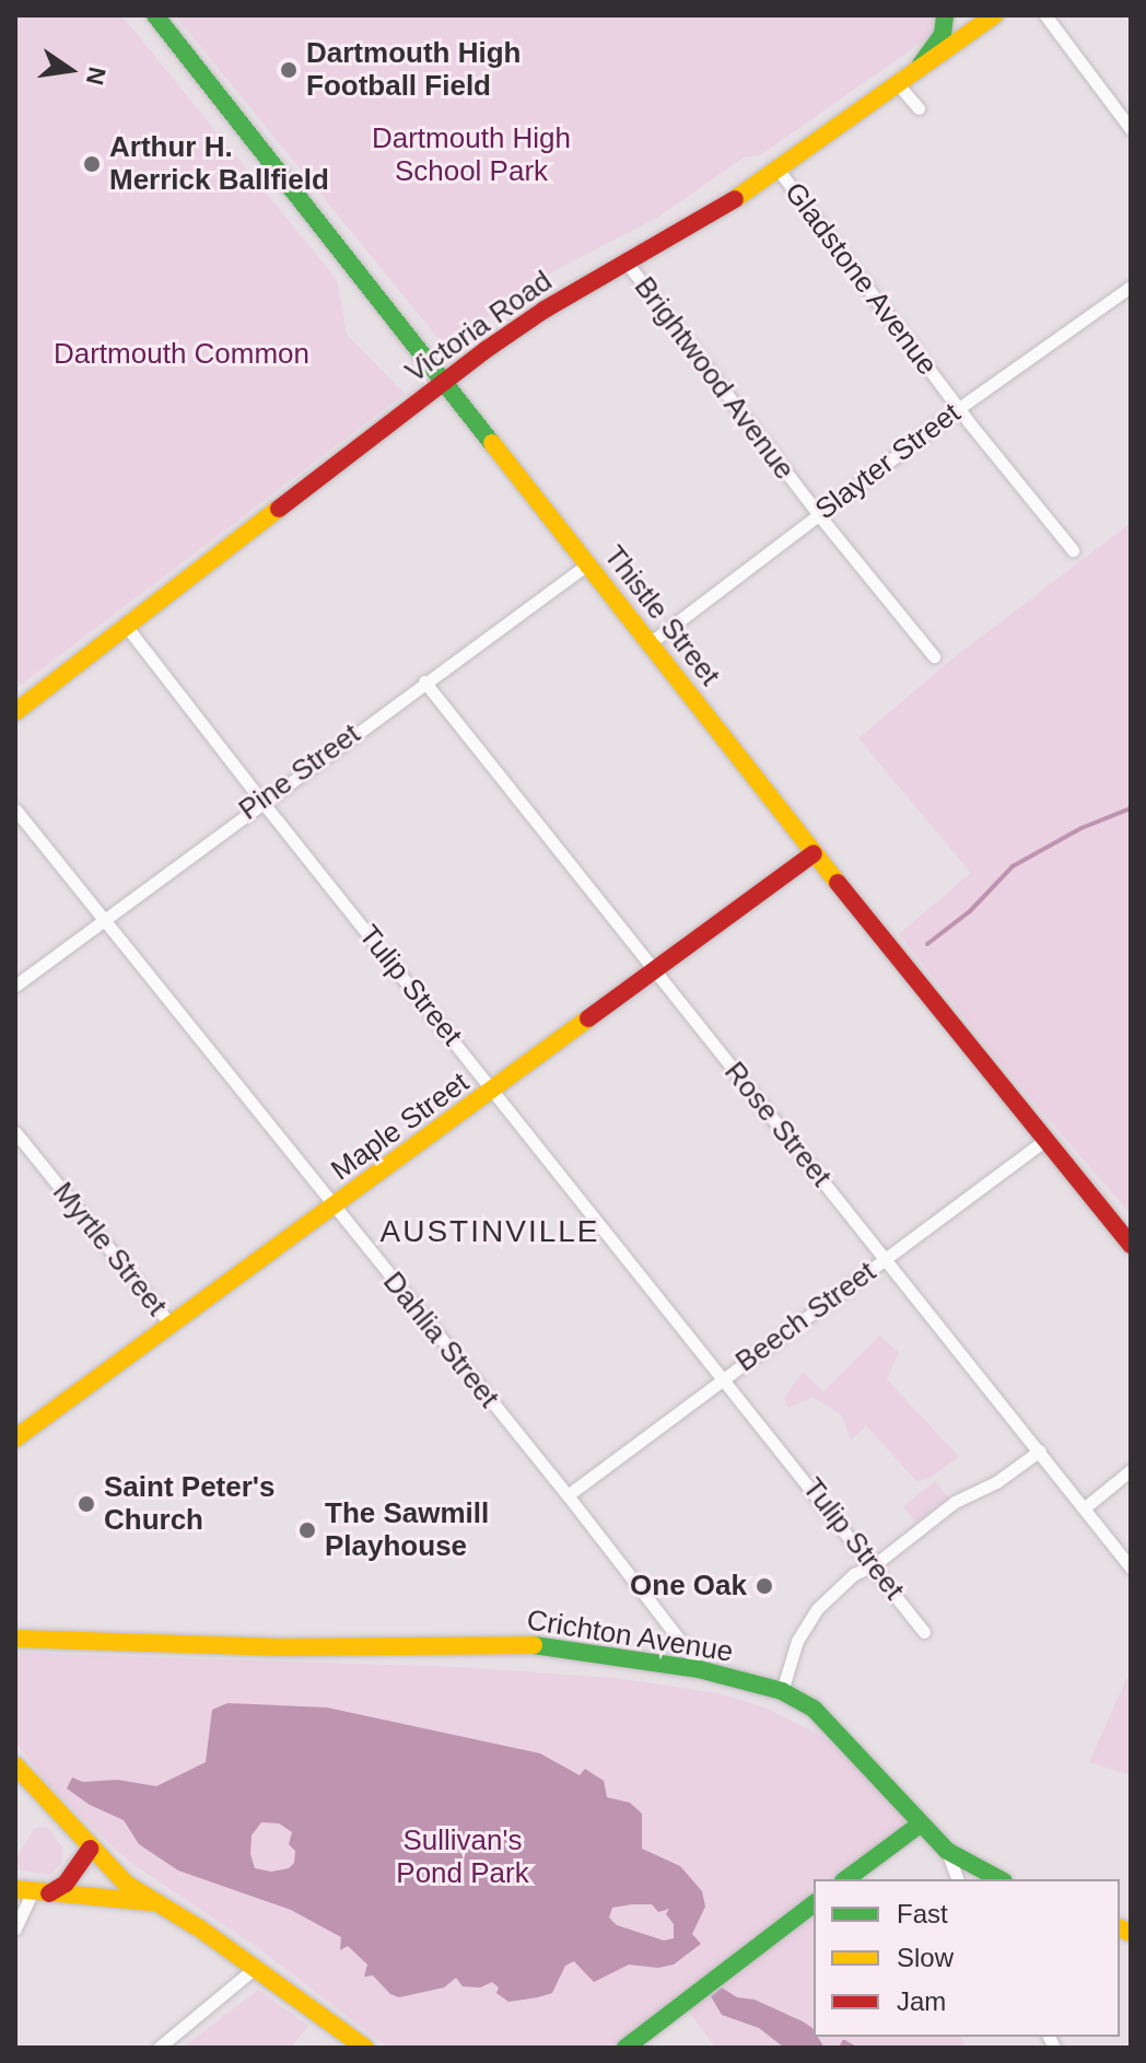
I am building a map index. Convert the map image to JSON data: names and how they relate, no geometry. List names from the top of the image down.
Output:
{
  "streets": {
    "main road": [
      "Victoria Road",
      "Thistle Street",
      "Maple Street",
      "Crichton Avenue"
    ],
    "street": [
      "Gladstone Avenue",
      "Brightwood Avenue",
      "Slayter Street",
      "Pine Street",
      "Tulip Street",
      "Rose Street",
      "Myrtle Street",
      "Beech Street",
      "Dahlia Street"
    ]
  },
  "crossings": [
    ["Gladstone Avenue", "Victoria Road"],
    ["Gladstone Avenue", "Slayter Street"],
    ["Victoria Road", "Brightwood Avenue"],
    ["Victoria Road", "Thistle Street"],
    ["Victoria Road", "Tulip Street"],
    ["Brightwood Avenue", "Slayter Street"],
    ["Slayter Street", "Thistle Street"],
    ["Thistle Street", "Pine Street"],
    ["Thistle Street", "Maple Street"],
    ["Thistle Street", "Beech Street"],
    ["Pine Street", "Tulip Street"],
    ["Pine Street", "Rose Street"],
    ["Pine Street", "Dahlia Street"],
    ["Tulip Street", "Maple Street"],
    ["Tulip Street", "Beech Street"],
    ["Rose Street", "Maple Street"],
    ["Rose Street", "Beech Street"],
    ["Maple Street", "Myrtle Street"],
    ["Maple Street", "Dahlia Street"],
    ["Beech Street", "Dahlia Street"],
    ["Dahlia Street", "Crichton Avenue"]
  ],
  "districts": ["AUSTINVILLE"],
  "parks": ["Dartmouth High School Park", "Dartmouth Common", "Sullivan's Pond Park"],
  "places": [
    "Dartmouth High Football Field",
    "Arthur H. Merrick Ballfield",
    "Saint Peter's Church",
    "The Sawmill Playhouse",
    "One Oak"
  ],
  "legend": ["Fast", "Slow", "Jam"],
  "north": "right"
}
